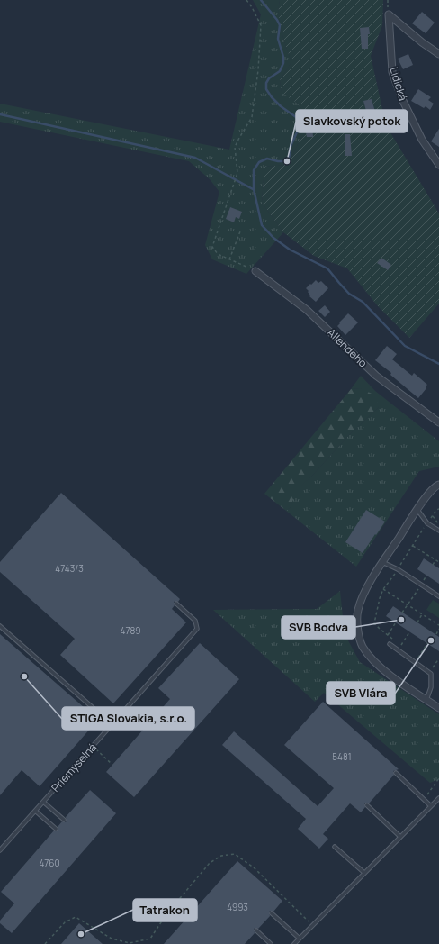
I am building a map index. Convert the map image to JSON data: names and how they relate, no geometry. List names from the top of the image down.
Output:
{
  "streets": {
    "street": ["Lidická", "Allendeho"],
    "lane": ["Priemyselná"]
  },
  "places": [
    "Slavkovský potok",
    "SVB Bodva",
    "SVB Vlára",
    "STIGA Slovakia, s.r.o.",
    "Tatrakon"
  ],
  "house_numbers": [
    "4743/3",
    "4789",
    "5481",
    "4760",
    "4993"
  ]
}
